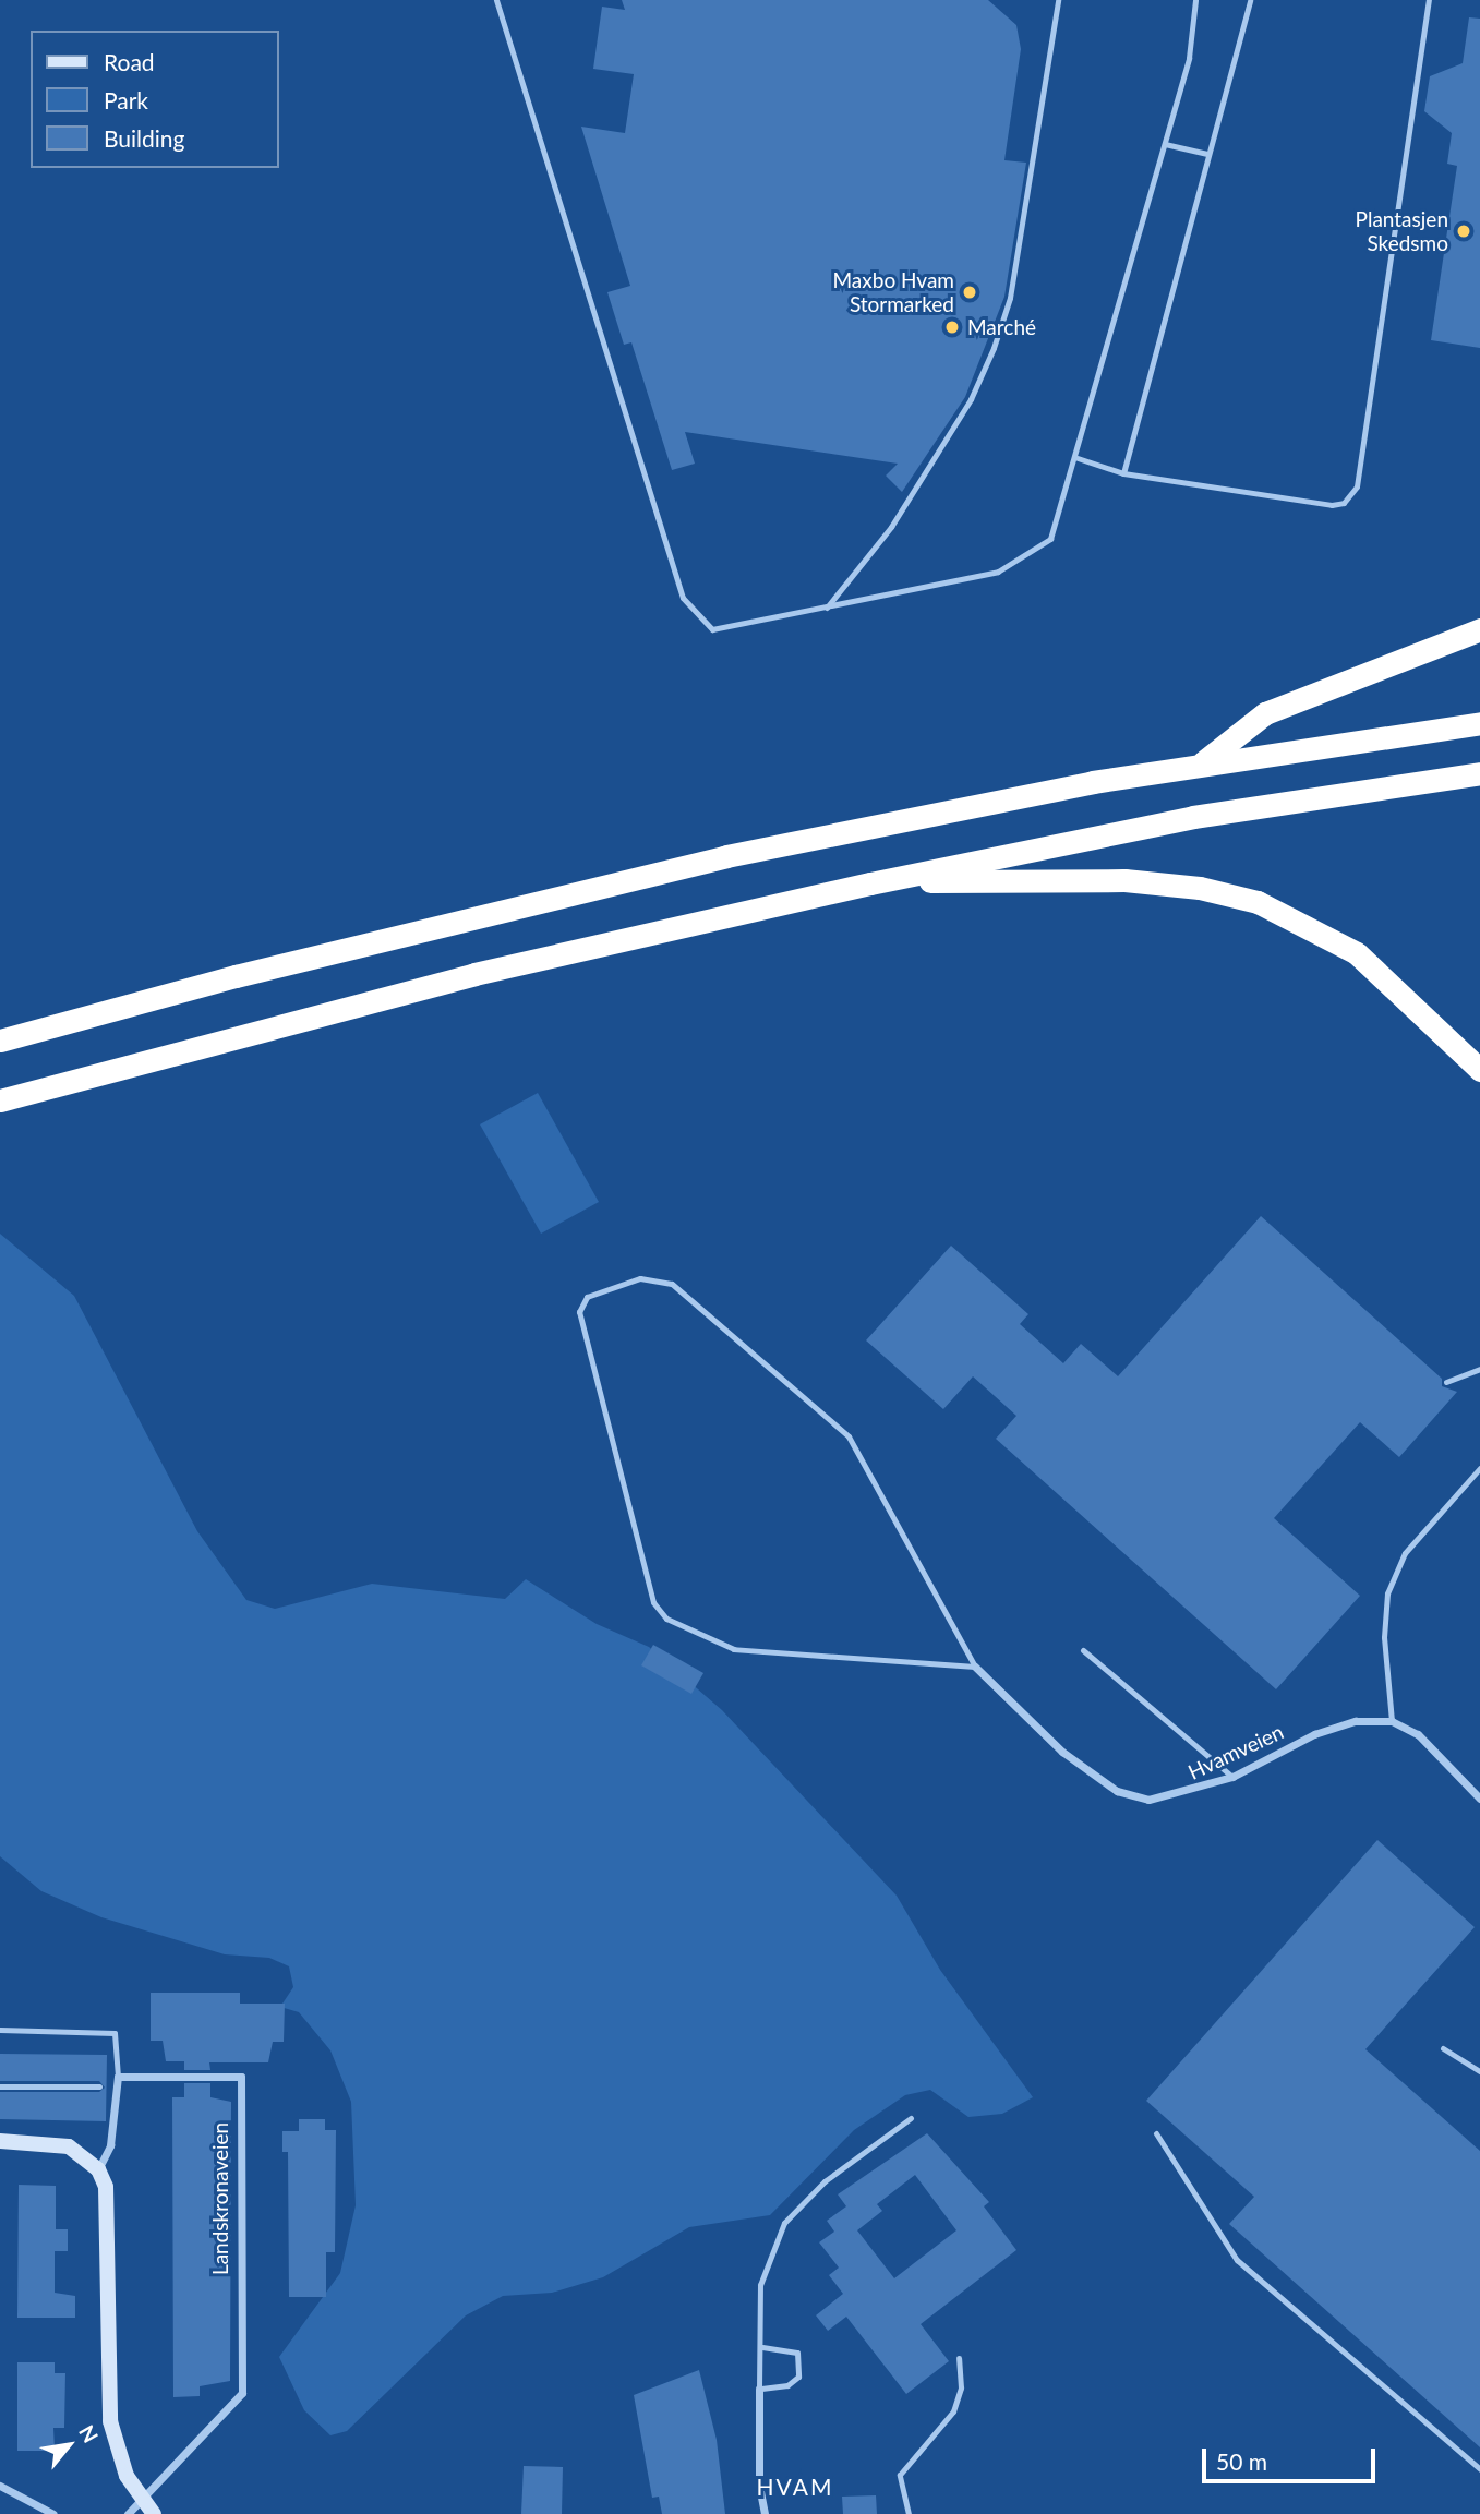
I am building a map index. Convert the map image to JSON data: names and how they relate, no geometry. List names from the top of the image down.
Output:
{
  "streets": {
    "street": ["Hvamveien", "Landskronaveien"]
  },
  "districts": ["HVAM"],
  "places": ["Plantasjen Skedsmo", "Maxbo Hvam Stormarked", "Marché"],
  "legend": ["Road", "Park", "Building"],
  "scale_bar": "50 m",
  "north": "top right"
}
